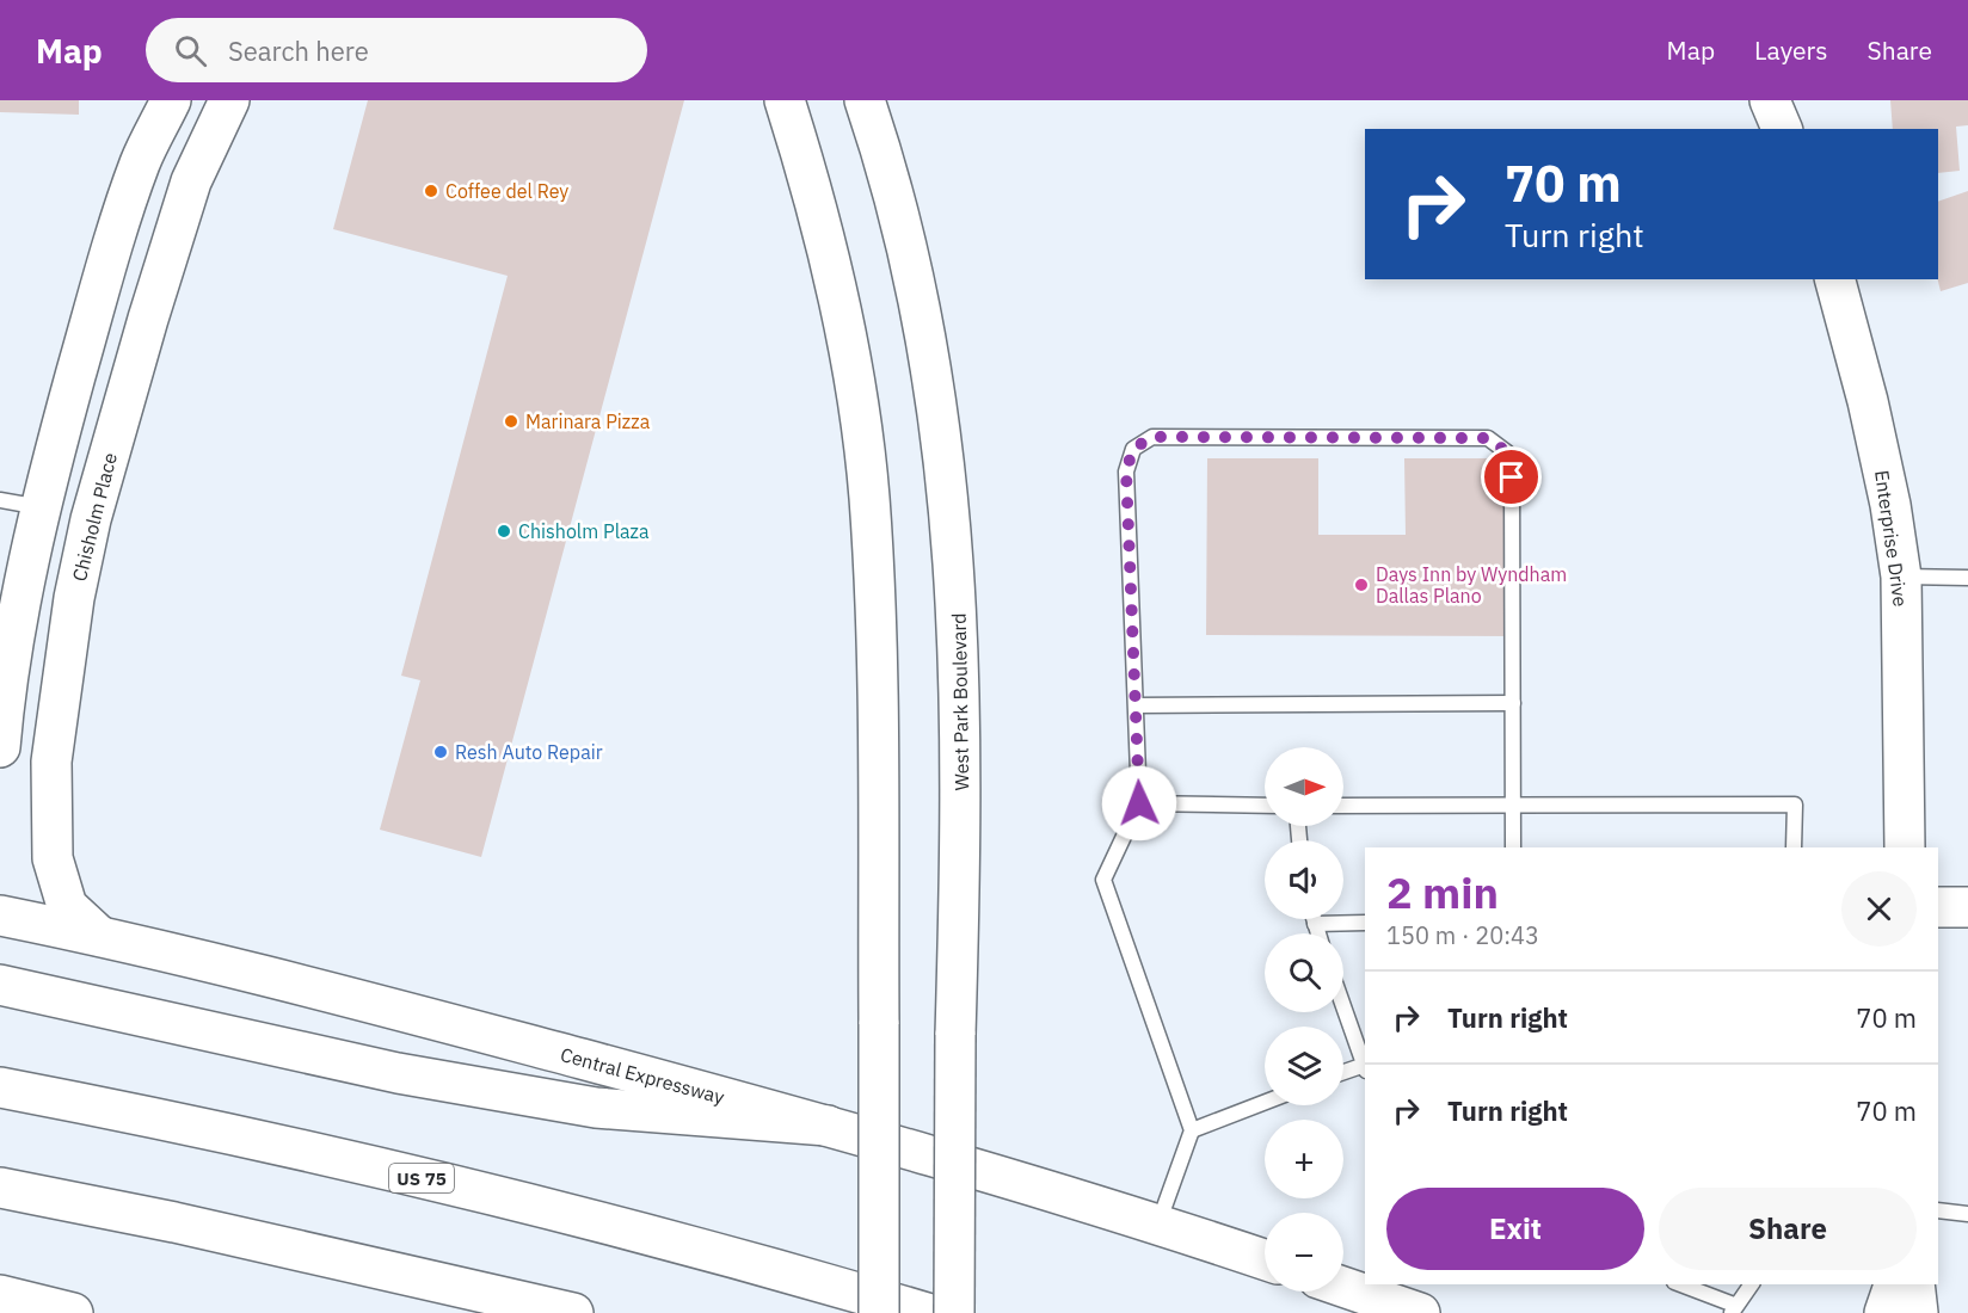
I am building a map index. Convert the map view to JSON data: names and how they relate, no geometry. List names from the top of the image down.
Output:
{
  "streets": {
    "main road": [
      "Chisholm Place",
      "Enterprise Drive",
      "West Park Boulevard",
      "Central Expressway",
      "US 75"
    ]
  },
  "crossings": [
    ["Chisholm Place", "Central Expressway"]
  ],
  "places": [
    "Coffee del Rey",
    "Marinara Pizza",
    "Chisholm Plaza",
    "Days Inn by Wyndham Dallas Plano",
    "Resh Auto Repair"
  ],
  "north": "right",
  "page": {
    "header": "Map",
    "search": "Search here",
    "nav": ["Map", "Layers", "Share"],
    "turn": ["70 m", "Turn right"],
    "map_buttons": ["+", "−"],
    "heading": ["2 min", "150 m · 20:43"],
    "list": [
      {
        "name": "Turn right",
        "value": "70 m"
      },
      {
        "name": "Turn right",
        "value": "70 m"
      }
    ],
    "buttons": ["Exit", "Share"]
  }
}
